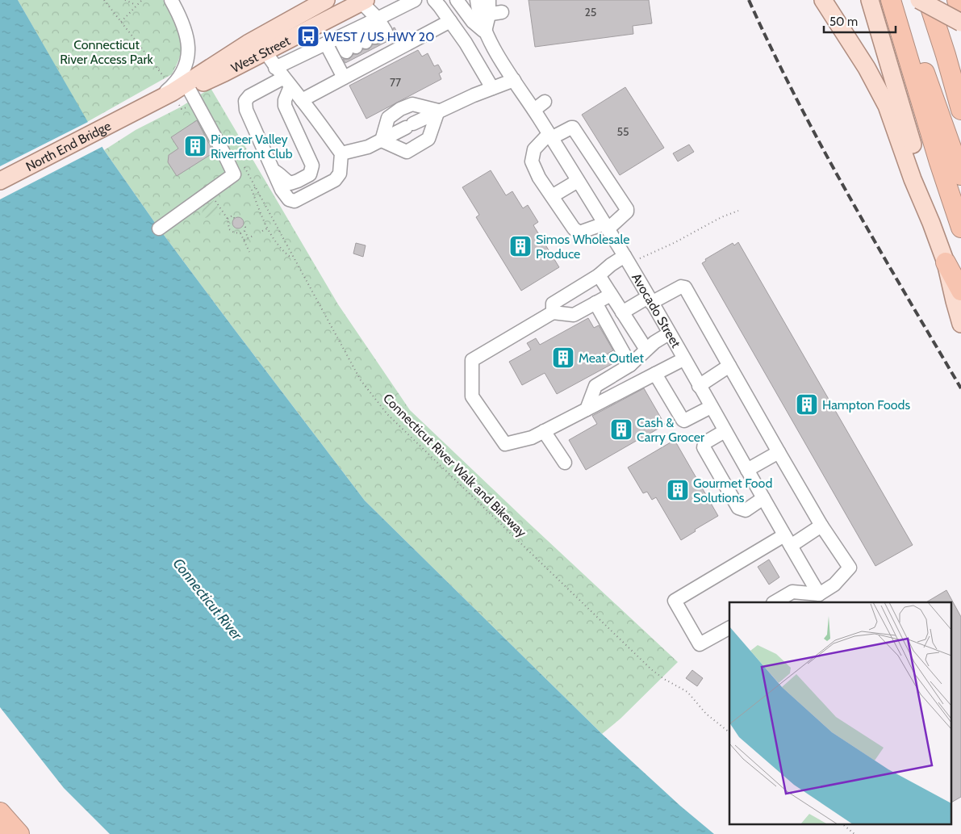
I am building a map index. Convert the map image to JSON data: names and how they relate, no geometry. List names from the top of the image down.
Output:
{
  "streets": {
    "main road": ["West Street", "North End Bridge"],
    "street": ["Avocado Street"],
    "path": ["Connecticut River Walk and Bikeway"]
  },
  "crossings": [
    ["West Street", "North End Bridge"]
  ],
  "water": ["Connecticut River"],
  "parks": ["Connecticut River Access Park"],
  "places": {
    "bus stop": ["WEST / US HWY 20"],
    "building": [
      "Pioneer Valley Riverfront Club",
      "Simos Wholesale Produce",
      "Meat Outlet",
      "Hampton Foods",
      "Cash & Carry Grocer",
      "Gourmet Food Solutions"
    ]
  },
  "house_numbers": ["25", "77", "55"],
  "scale_bar": "50 m"
}
